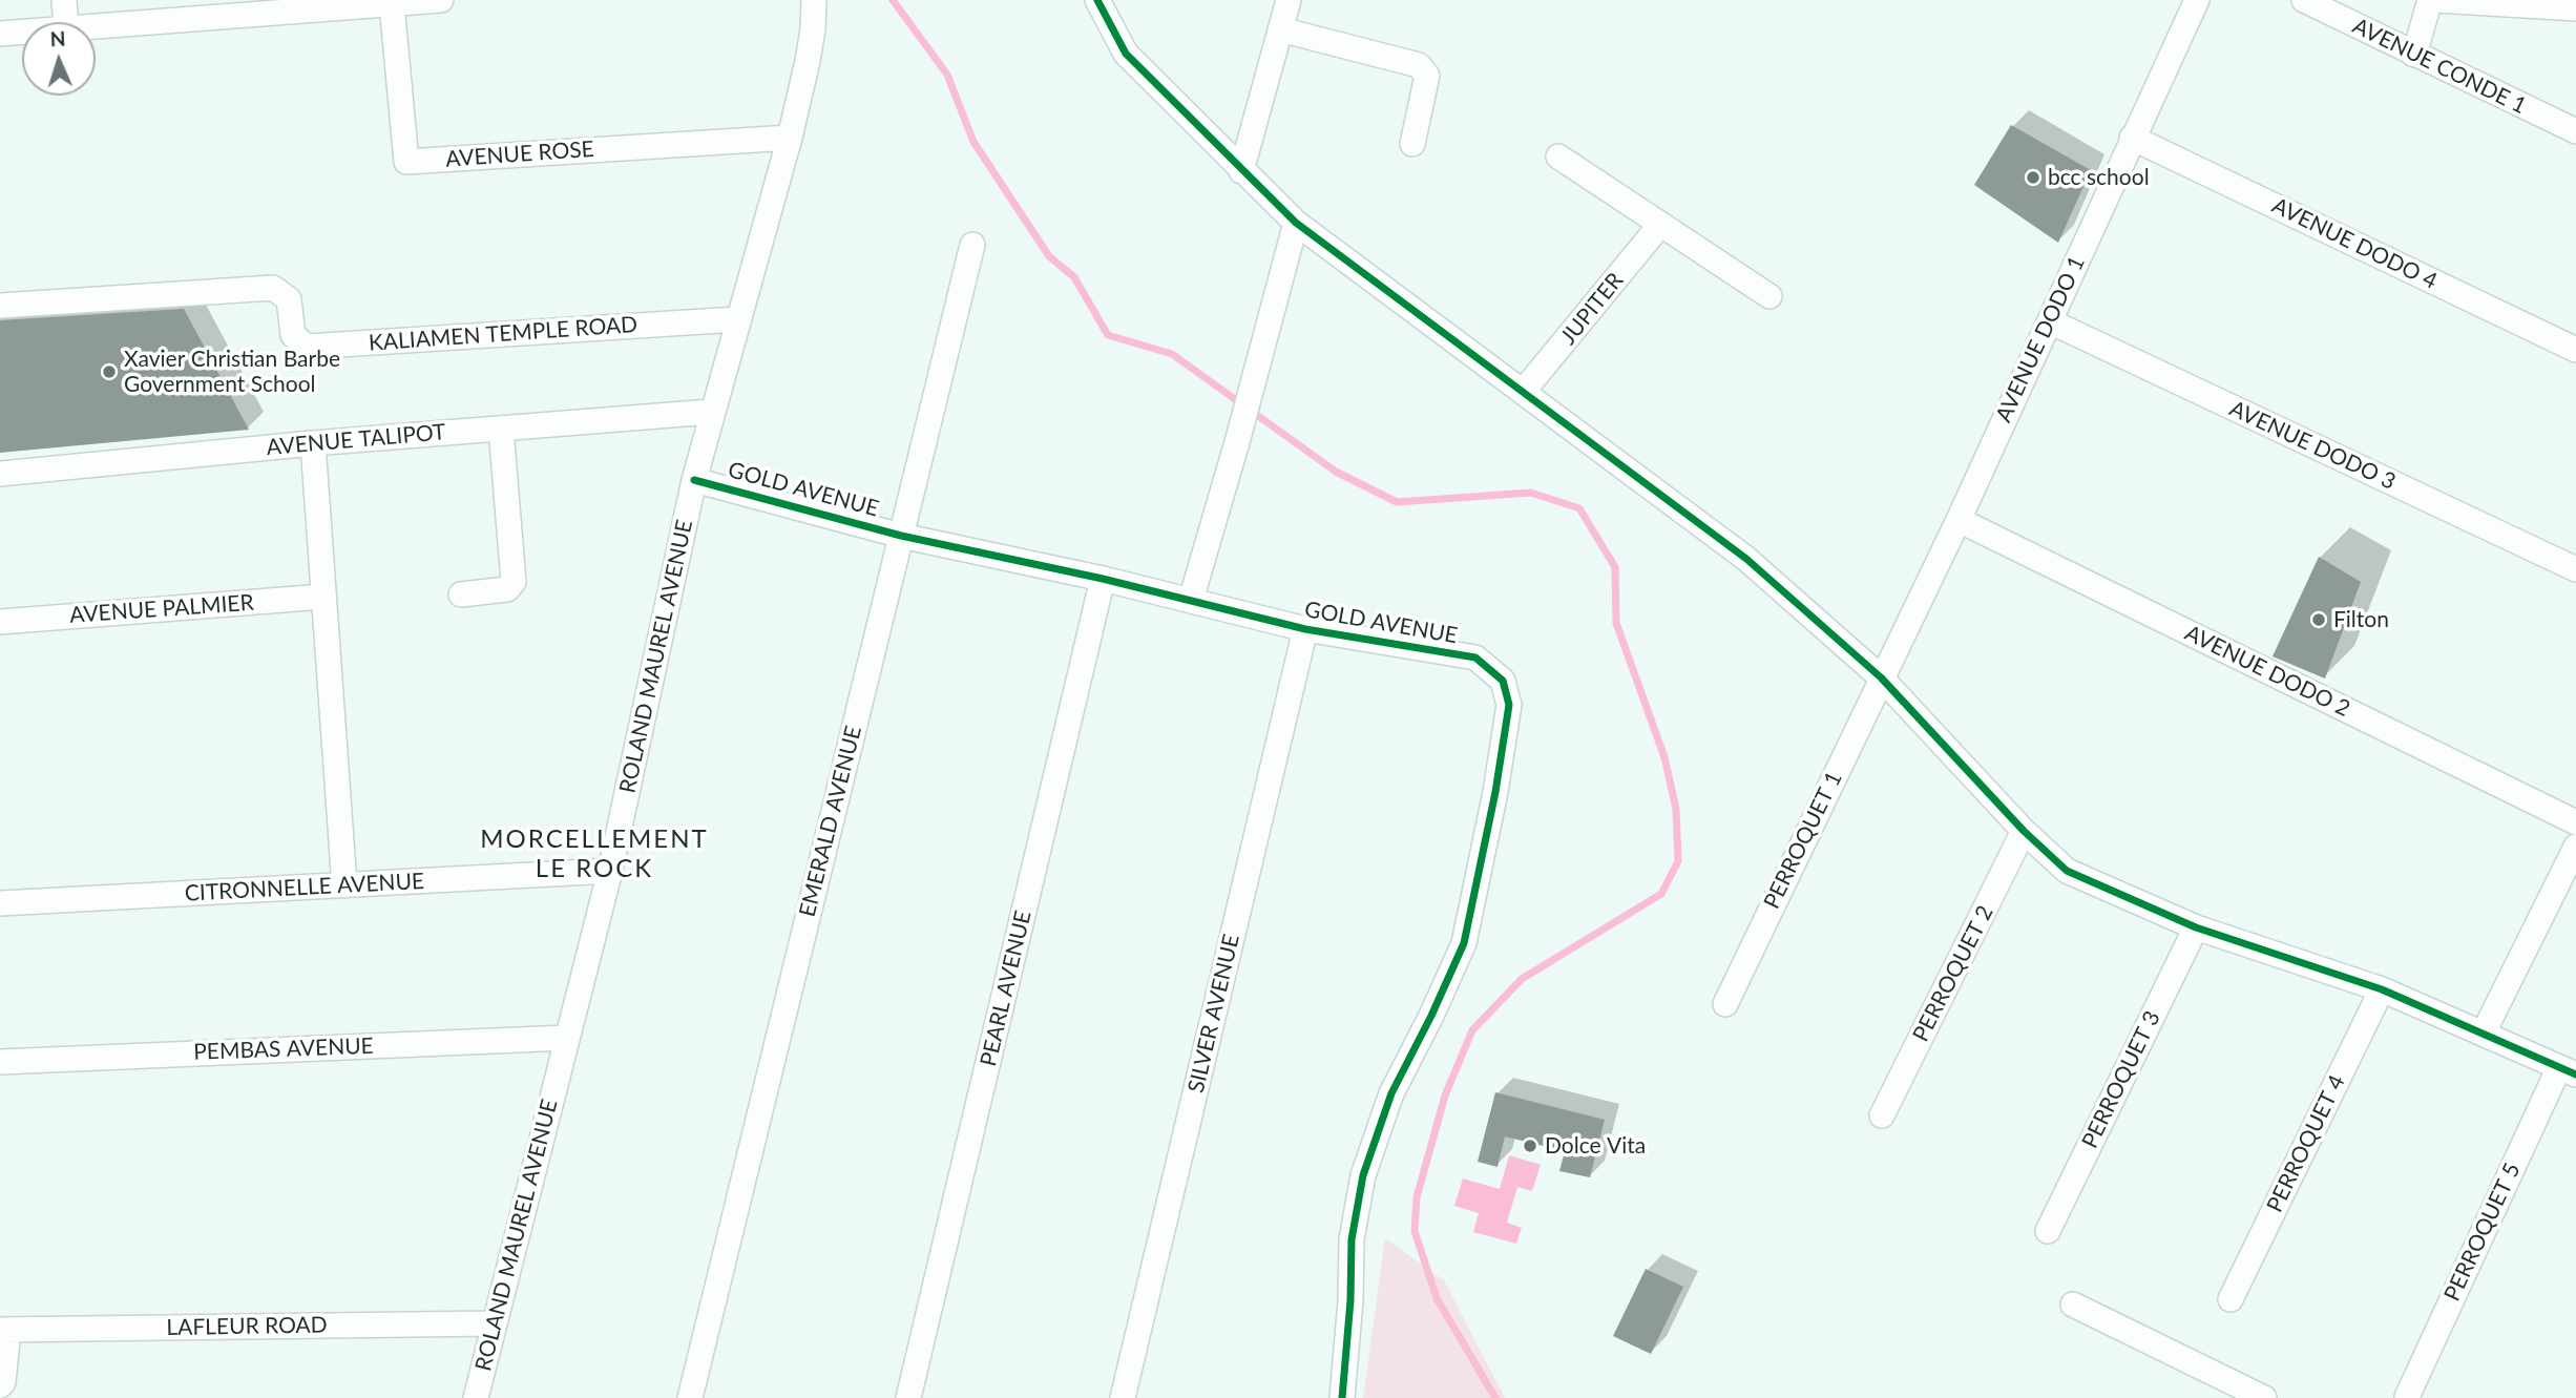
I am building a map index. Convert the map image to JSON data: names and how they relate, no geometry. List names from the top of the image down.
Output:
{
  "streets": {
    "street": [
      "AVENUE CONDE 1",
      "AVENUE ROSE",
      "AVENUE DODO 4",
      "JUPITER",
      "KALIAMEN TEMPLE ROAD",
      "AVENUE DODO 1",
      "AVENUE TALIPOT",
      "AVENUE DODO 3",
      "GOLD AVENUE",
      "AVENUE PALMIER",
      "ROLAND MAUREL AVENUE",
      "AVENUE DODO 2",
      "EMERALD AVENUE",
      "PERROQUET 1",
      "CITRONNELLE AVENUE",
      "PERROQUET 2",
      "PEARL AVENUE",
      "SILVER AVENUE",
      "PEMBAS AVENUE",
      "PERROQUET 3",
      "PERROQUET 4",
      "PERROQUET 5",
      "LAFLEUR ROAD"
    ]
  },
  "crossings": [
    ["AVENUE ROSE", "ROLAND MAUREL AVENUE"],
    ["AVENUE DODO 4", "AVENUE DODO 1"],
    ["KALIAMEN TEMPLE ROAD", "ROLAND MAUREL AVENUE"],
    ["AVENUE DODO 1", "AVENUE DODO 3"],
    ["AVENUE DODO 1", "AVENUE DODO 2"],
    ["AVENUE DODO 1", "PERROQUET 1"],
    ["AVENUE TALIPOT", "ROLAND MAUREL AVENUE"],
    ["GOLD AVENUE", "ROLAND MAUREL AVENUE"],
    ["GOLD AVENUE", "EMERALD AVENUE"],
    ["GOLD AVENUE", "PEARL AVENUE"],
    ["GOLD AVENUE", "SILVER AVENUE"],
    ["ROLAND MAUREL AVENUE", "CITRONNELLE AVENUE"],
    ["ROLAND MAUREL AVENUE", "PEMBAS AVENUE"],
    ["ROLAND MAUREL AVENUE", "LAFLEUR ROAD"]
  ],
  "districts": ["MORCELLEMENT LE ROCK"],
  "places": [
    "bcc school",
    "Xavier Christian Barbe Government School",
    "Filton",
    "Dolce Vita"
  ],
  "north": "top"
}
